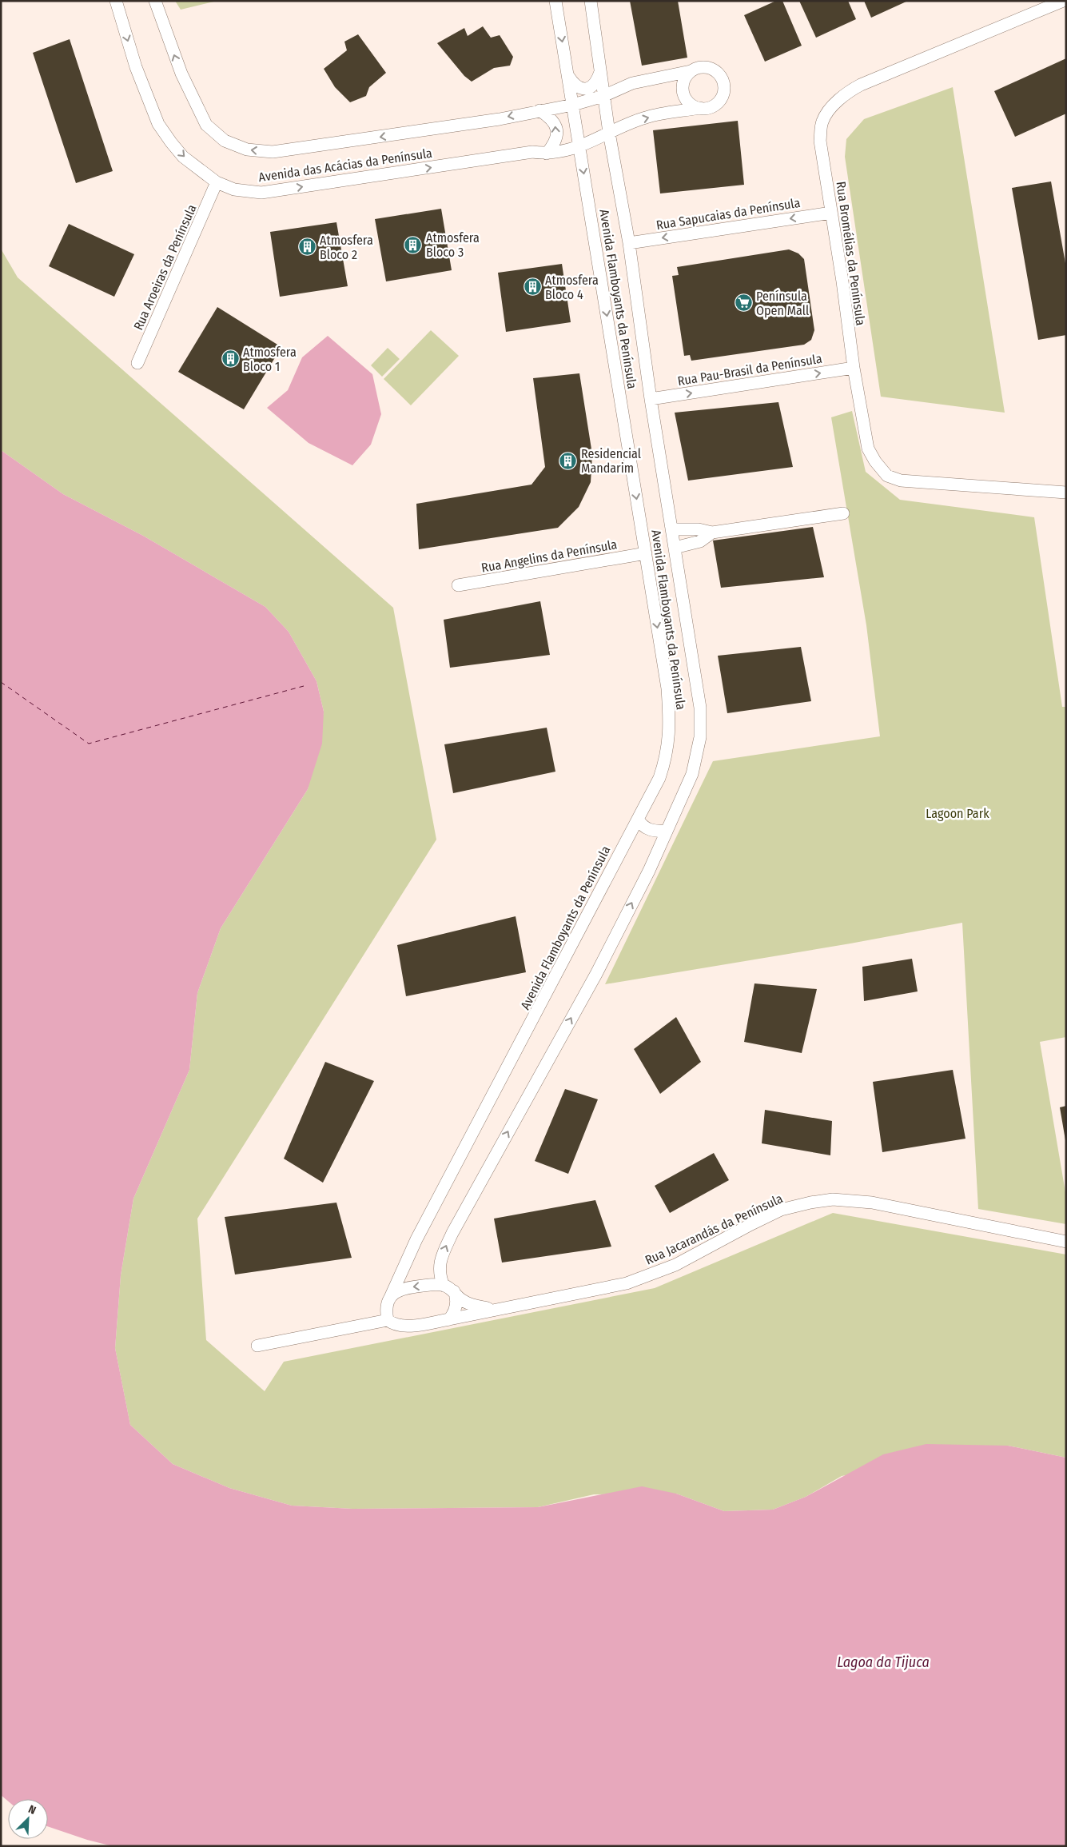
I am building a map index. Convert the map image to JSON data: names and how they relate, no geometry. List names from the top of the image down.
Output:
{
  "streets": {
    "street": [
      "Avenida das Acácias da Península",
      "Rua Sapucaias da Península",
      "Rua Bromélias da Península",
      "Rua Aroeiras da Península",
      "Avenida Flamboyants da Península",
      "Rua Pau-Brasil da Península",
      "Rua Angelins da Península",
      "Rua Jacarandás da Península"
    ]
  },
  "crossings": [
    ["Avenida das Acácias da Península", "Rua Aroeiras da Península"],
    ["Avenida das Acácias da Península", "Avenida Flamboyants da Península"],
    ["Rua Sapucaias da Península", "Rua Bromélias da Península"],
    ["Rua Sapucaias da Península", "Avenida Flamboyants da Península"],
    ["Rua Bromélias da Península", "Rua Pau-Brasil da Península"],
    ["Avenida Flamboyants da Península", "Rua Pau-Brasil da Península"],
    ["Avenida Flamboyants da Península", "Rua Angelins da Península"],
    ["Avenida Flamboyants da Península", "Rua Jacarandás da Península"]
  ],
  "one_way": ["Rua Sapucaias da Península", "Rua Pau-Brasil da Península"],
  "water": ["Lagoa da Tijuca"],
  "parks": ["Lagoon Park"],
  "places": {
    "building": [
      "Atmosfera Bloco 3",
      "Atmosfera Bloco 2",
      "Atmosfera Bloco 4",
      "Atmosfera Bloco 1",
      "Residencial Mandarim"
    ],
    "supermarket": ["Península Open Mall"]
  },
  "north": "top right"
}
